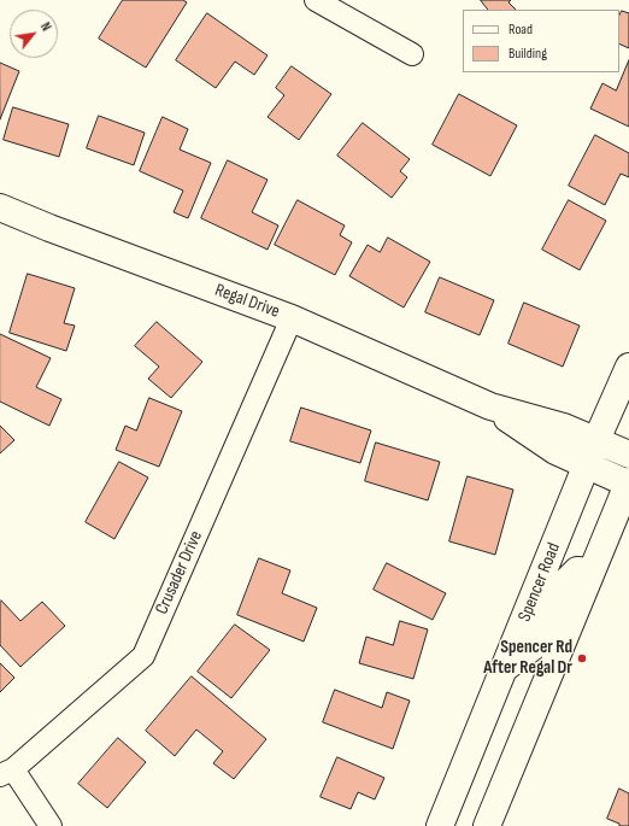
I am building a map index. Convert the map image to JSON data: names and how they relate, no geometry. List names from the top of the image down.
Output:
{
  "streets": {
    "main road": ["Regal Drive", "Spencer Road"],
    "street": ["Crusader Drive"]
  },
  "crossings": [
    ["Regal Drive", "Crusader Drive"],
    ["Regal Drive", "Spencer Road"]
  ],
  "places": ["Spencer Rd After Regal Dr"],
  "legend": ["Road", "Building"],
  "north": "top right"
}
